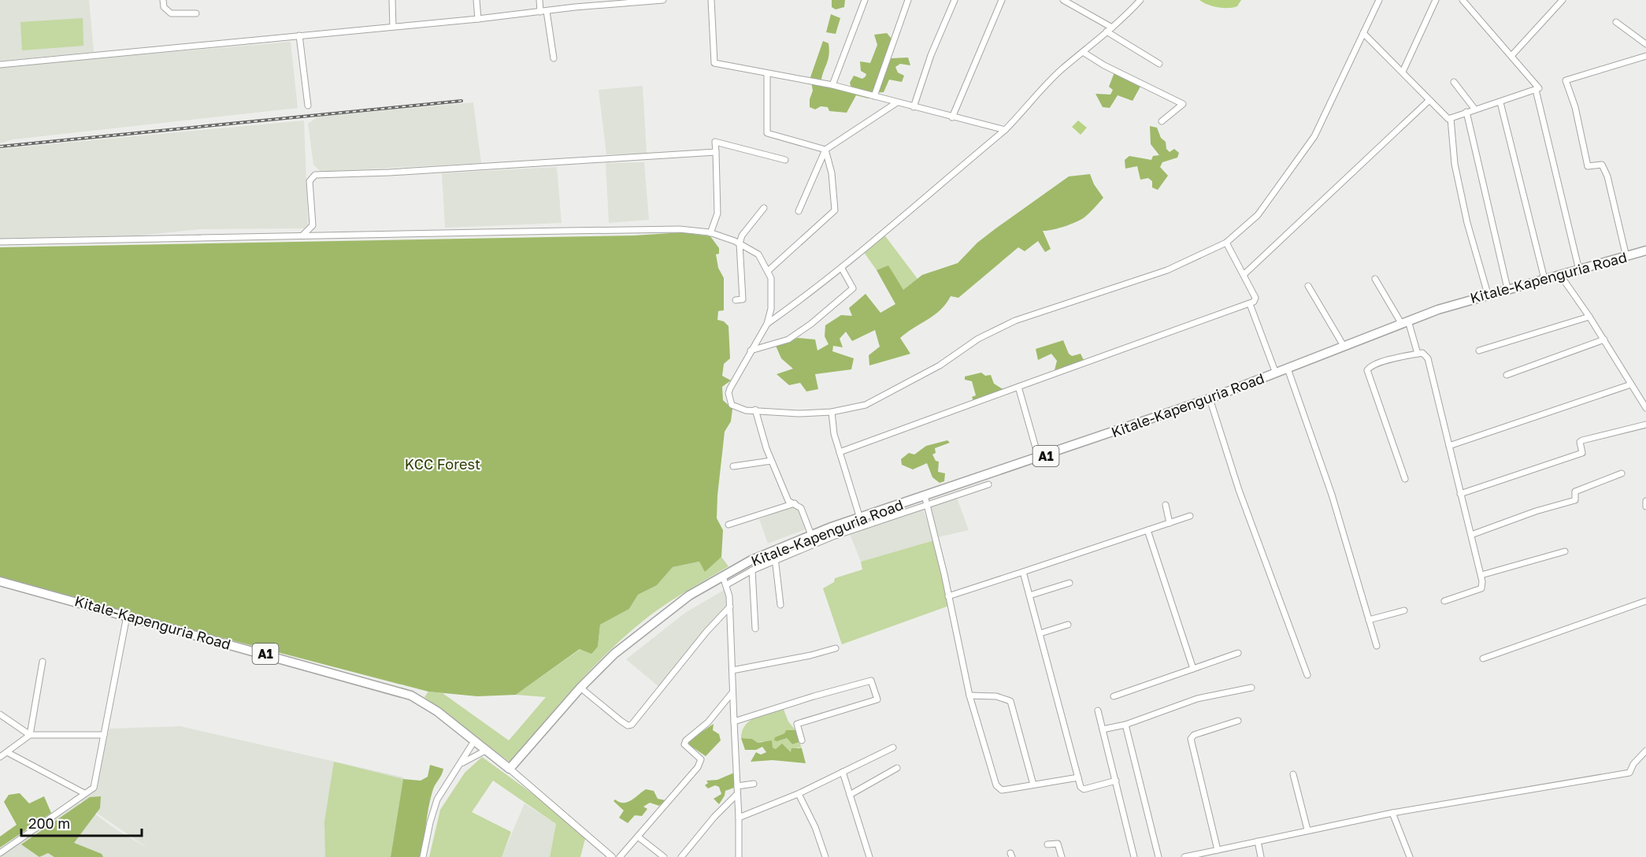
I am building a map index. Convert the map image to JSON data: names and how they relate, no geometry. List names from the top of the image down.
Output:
{
  "streets": {
    "highway": ["Kitale-Kapenguria Road", "A1"]
  },
  "parks": ["KCC Forest"],
  "scale_bar": "200 m"
}
